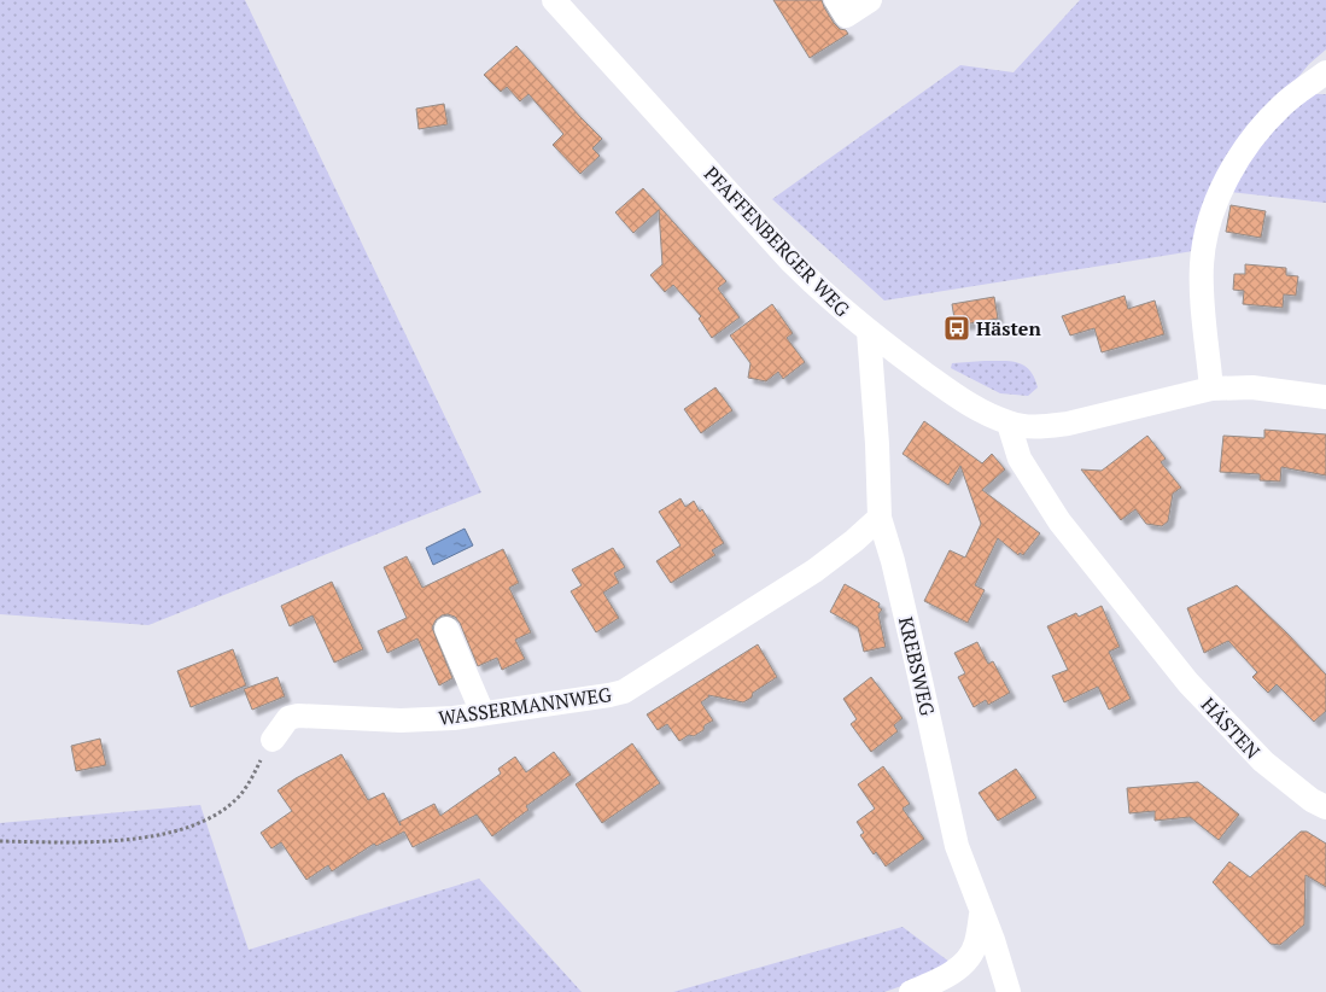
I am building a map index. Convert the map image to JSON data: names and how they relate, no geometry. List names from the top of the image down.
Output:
{
  "streets": {
    "street": [
      "PFAFFENBERGER WEG",
      "KREBSWEG",
      "WASSERMANNWEG",
      "HÄSTEN"
    ]
  },
  "crossings": [
    ["PFAFFENBERGER WEG", "KREBSWEG"],
    ["PFAFFENBERGER WEG", "HÄSTEN"],
    ["KREBSWEG", "WASSERMANNWEG"]
  ],
  "places": {
    "bus stop": ["Hästen"]
  }
}
